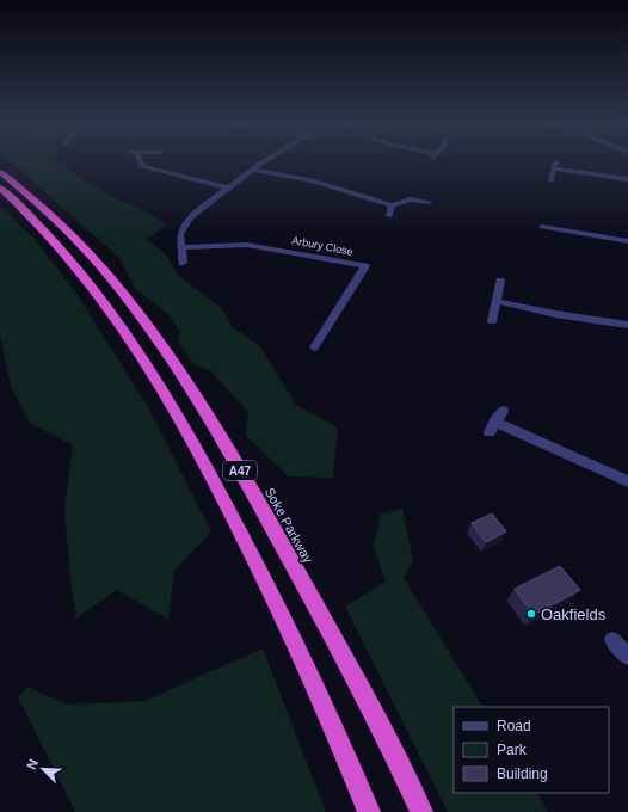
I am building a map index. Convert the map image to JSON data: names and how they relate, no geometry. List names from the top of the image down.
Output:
{
  "streets": {
    "highway": ["A47", "Soke Parkway"],
    "street": ["Arbury Close"]
  },
  "places": ["Oakfields"],
  "legend": ["Road", "Park", "Building"],
  "north": "top left"
}
